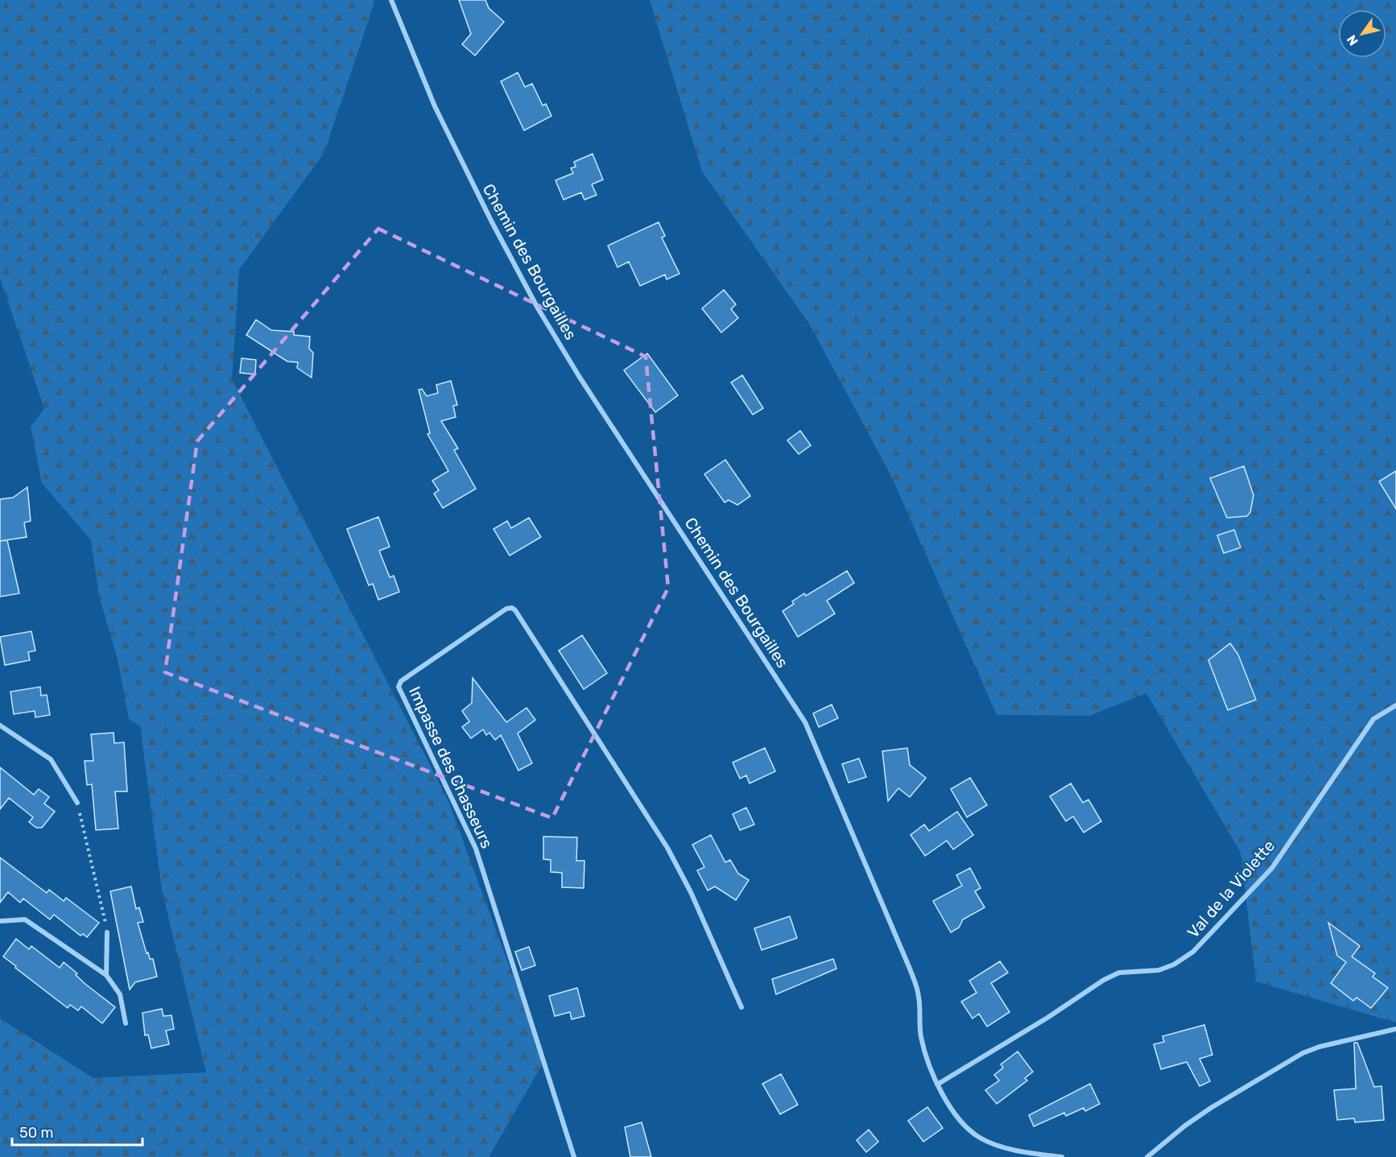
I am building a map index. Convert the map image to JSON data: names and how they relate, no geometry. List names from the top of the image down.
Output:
{
  "streets": {
    "street": ["Chemin des Bourgailles", "Impasse des Chasseurs", "Val de la Violette"]
  },
  "crossings": [
    ["Chemin des Bourgailles", "Val de la Violette"]
  ],
  "scale_bar": "50 m",
  "north": "bottom left"
}
